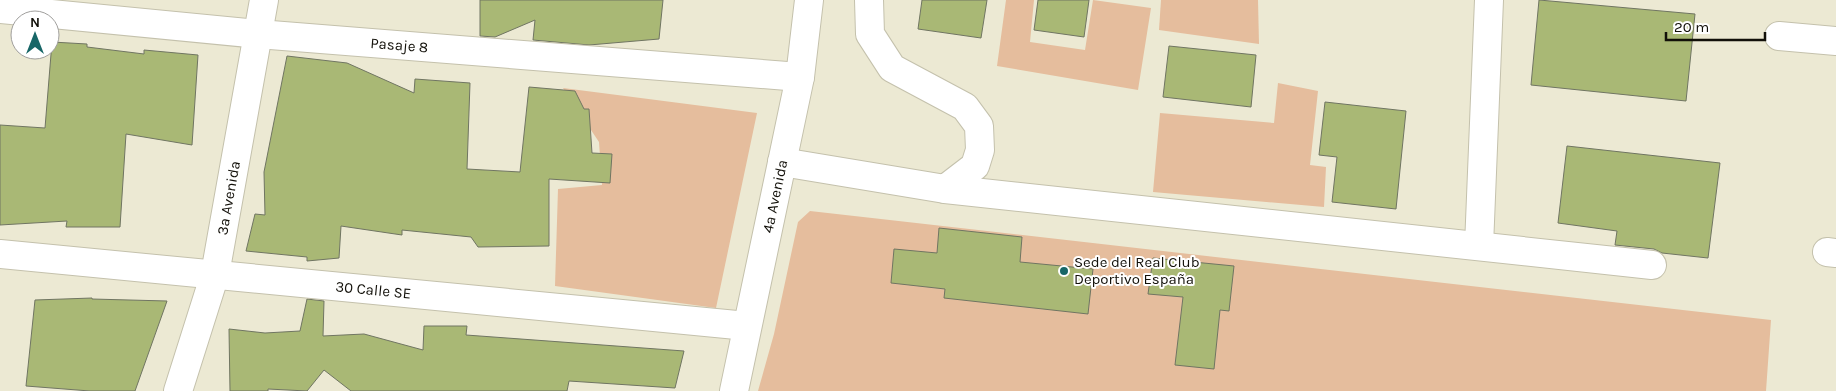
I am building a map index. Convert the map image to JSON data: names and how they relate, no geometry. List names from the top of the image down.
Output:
{
  "streets": {
    "street": [
      "Pasaje 8",
      "4a Avenida",
      "3a Avenida",
      "30 Calle SE"
    ]
  },
  "crossings": [
    ["Pasaje 8", "4a Avenida"],
    ["Pasaje 8", "3a Avenida"],
    ["4a Avenida", "30 Calle SE"],
    ["3a Avenida", "30 Calle SE"]
  ],
  "places": ["Sede del Real Club Deportivo España"],
  "scale_bar": "20 m",
  "north": "top"
}
